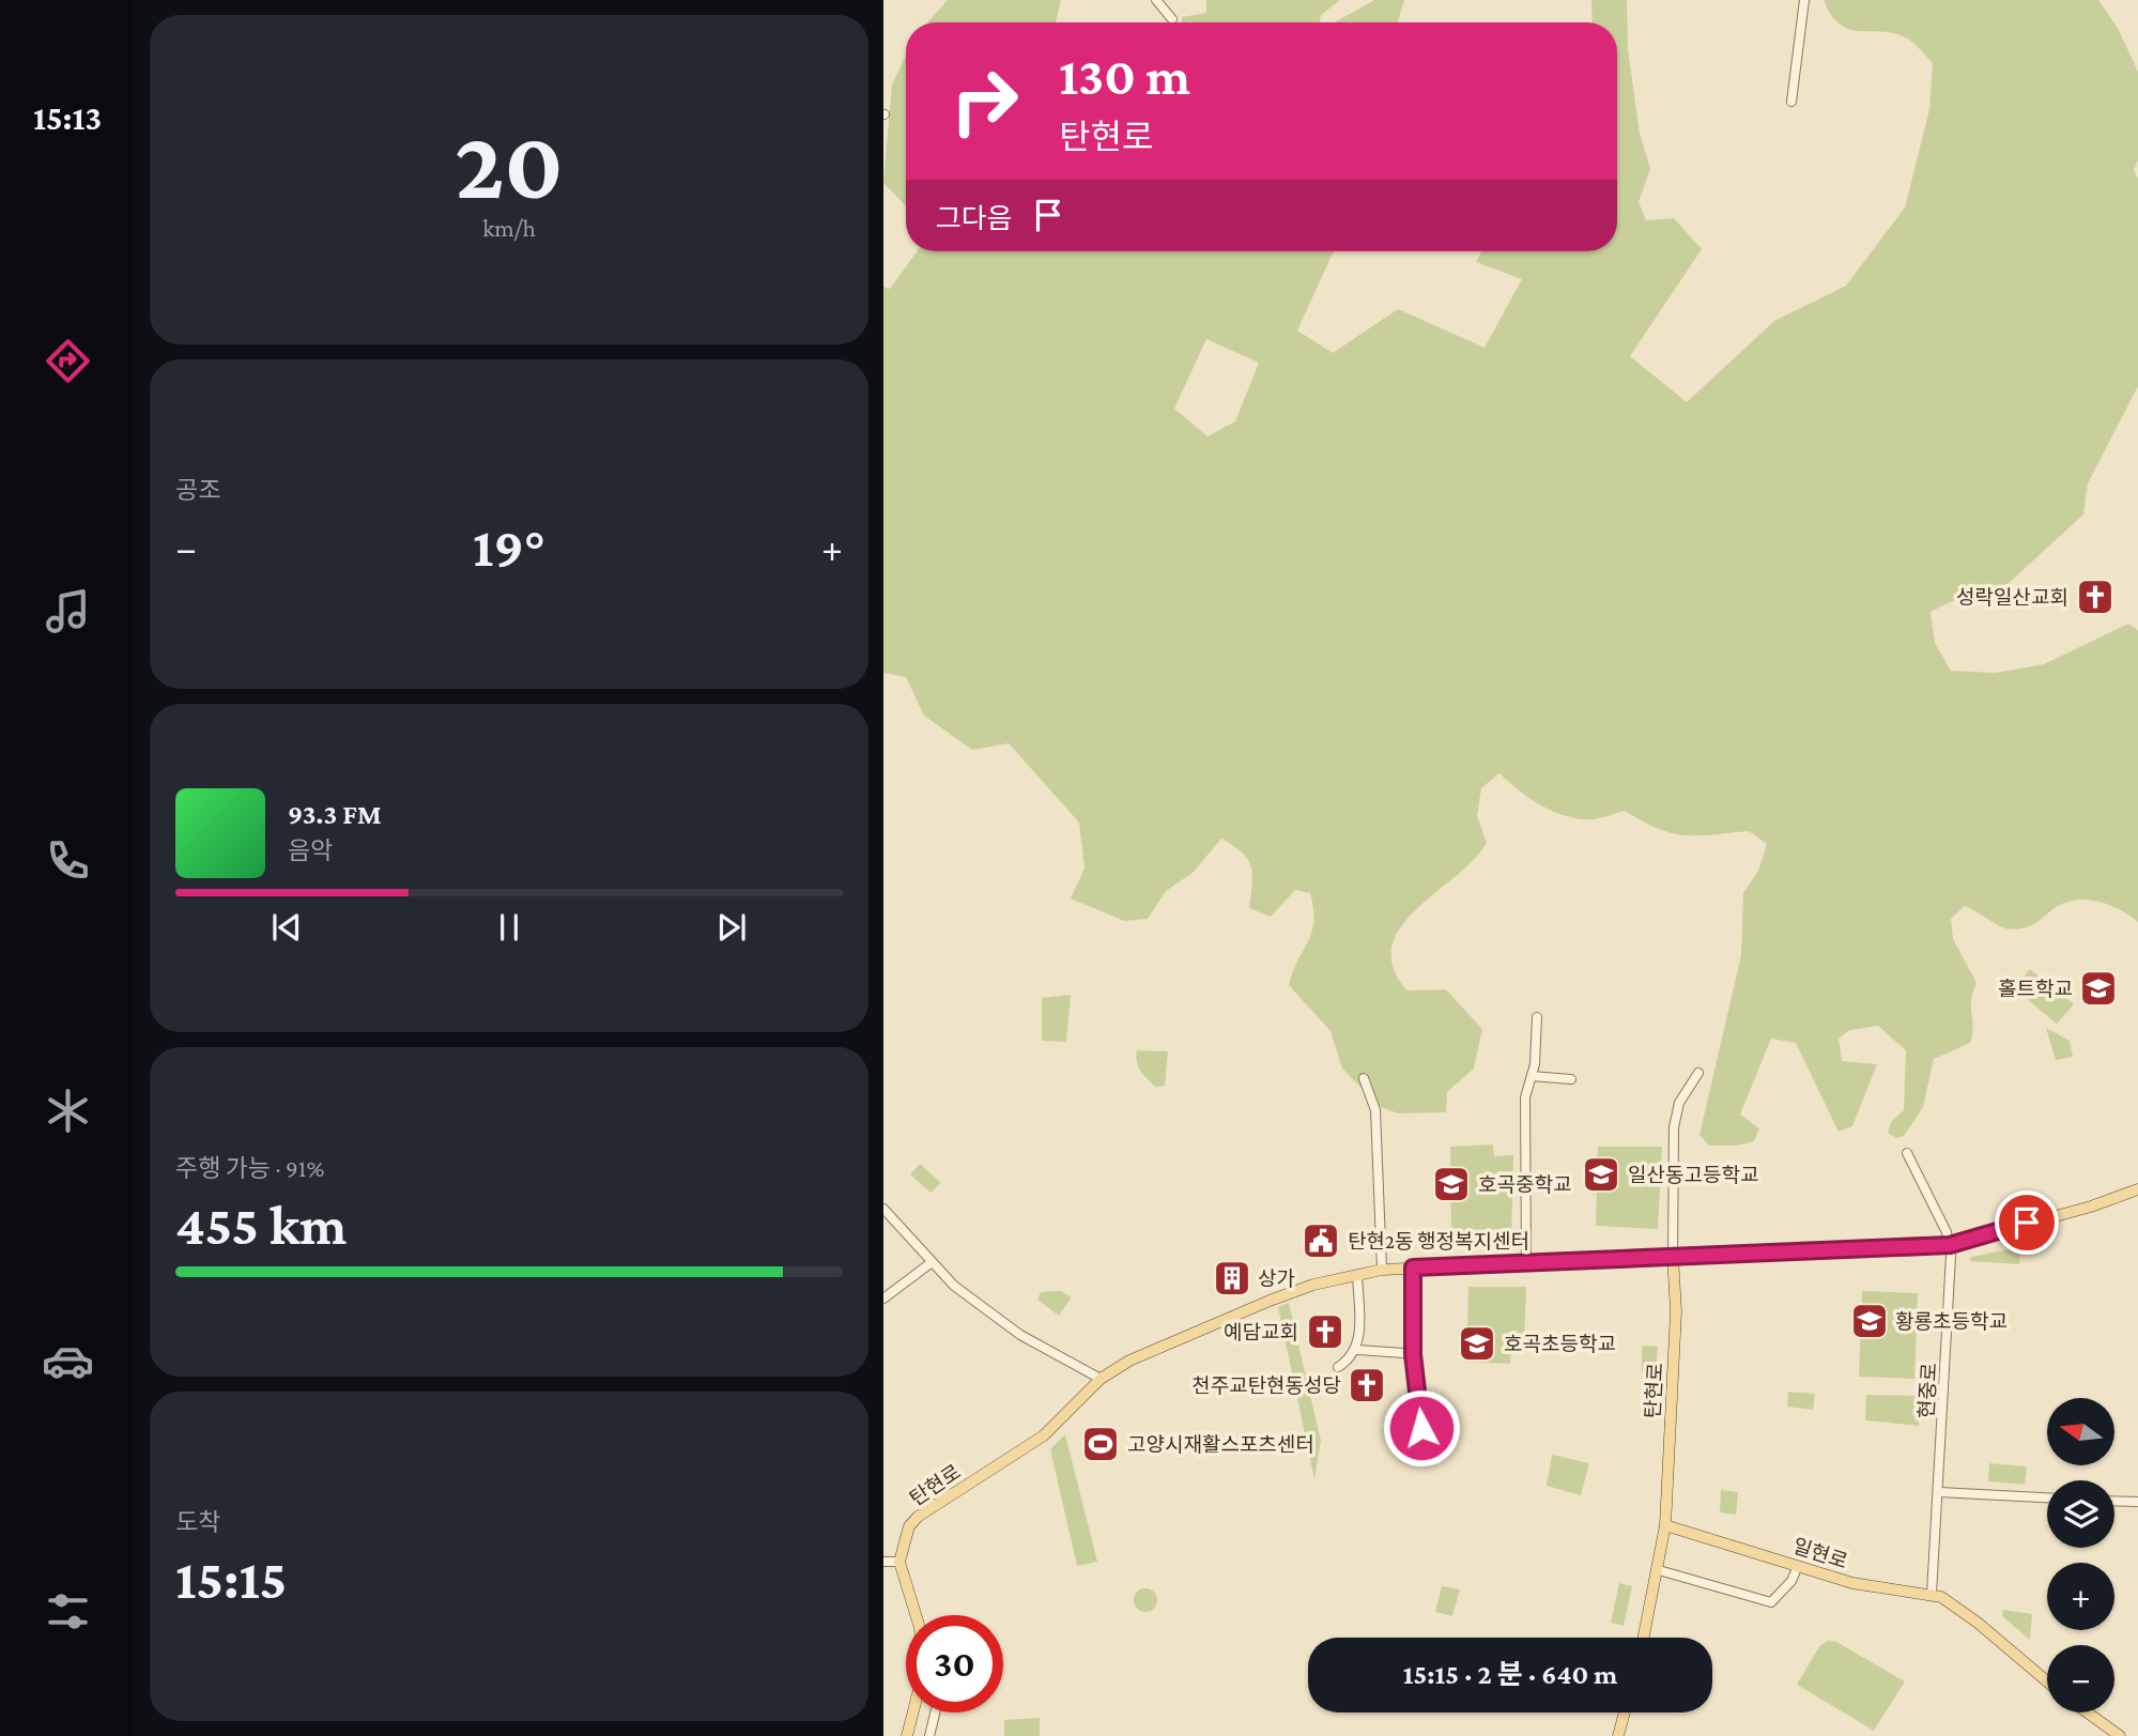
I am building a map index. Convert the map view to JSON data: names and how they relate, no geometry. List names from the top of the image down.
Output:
{
  "streets": {
    "main road": ["탄현로", "일현로"],
    "street": ["현중로"]
  },
  "crossings": [
    ["탄현로", "현중로"],
    ["탄현로", "일현로"],
    ["현중로", "일현로"]
  ],
  "places": {
    "church": ["성락일산교회", "예담교회", "천주교탄현동성당"],
    "school or university": [
      "홀트학교",
      "일산동고등학교",
      "호곡중학교",
      "황룡초등학교",
      "호곡초등학교"
    ],
    "public building": ["탄현2동 행정복지센터"],
    "building": ["상가"],
    "sports": ["고양시재활스포츠센터"]
  },
  "north": "left",
  "page": {
    "tabs": "15:13",
    "tile": [
      ["20", "km/h"],
      "공조",
      ["주행 가능 · 91%", "455 km"],
      ["도착", "15:15"]
    ],
    "turn": ["130 m", "탄현로"],
    "then": "그다음",
    "heat": ["−", "19°", "+"],
    "song": ["93.3 FM", "음악"],
    "map_buttons": ["+", "−"],
    "limit": "30",
    "trip": "15:15 · 2 분 · 640 m"
  }
}
